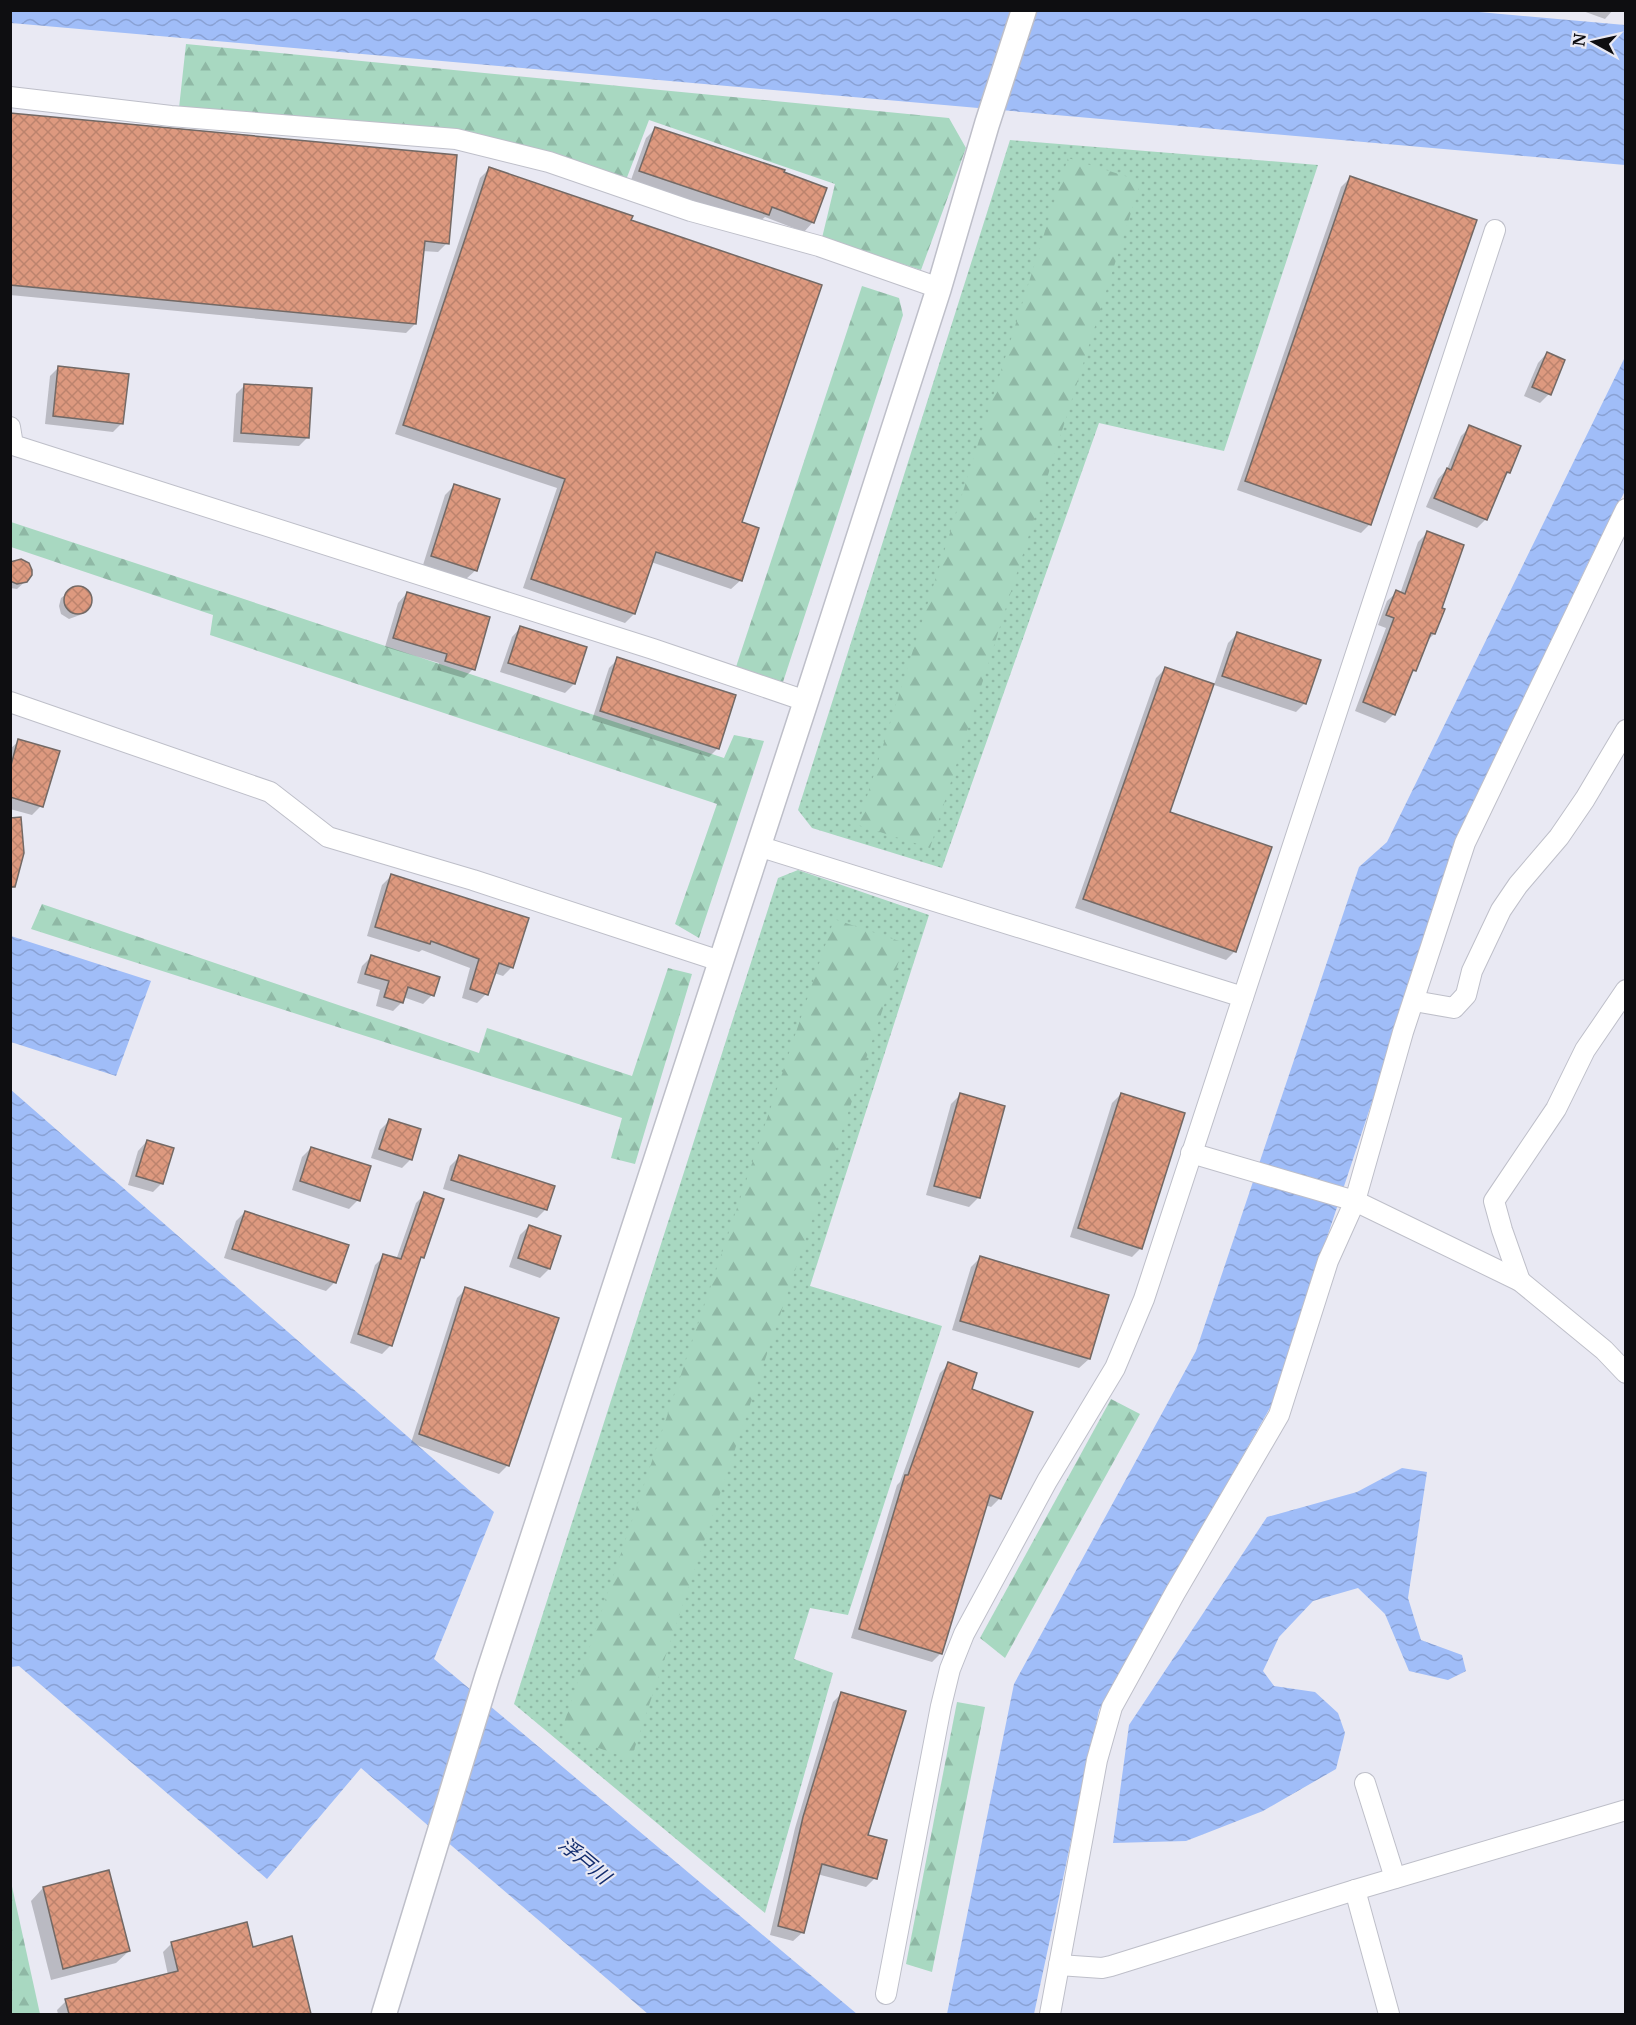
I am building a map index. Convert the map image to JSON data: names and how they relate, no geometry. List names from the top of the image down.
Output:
{
  "water": ["浮戸川"],
  "north": "left"
}
